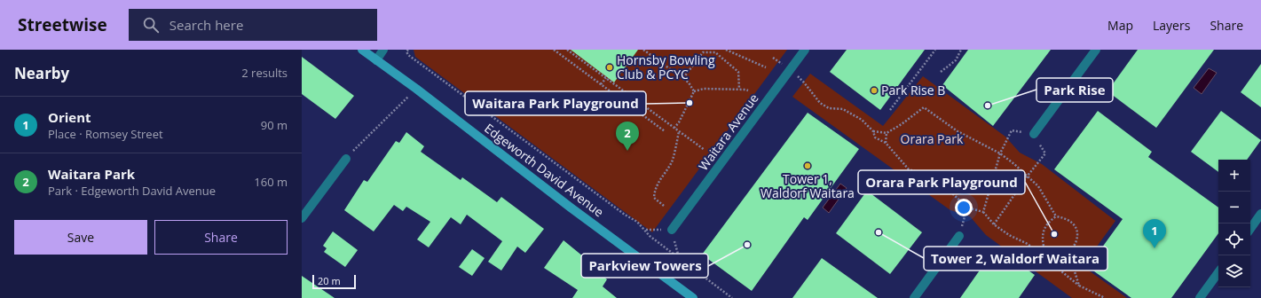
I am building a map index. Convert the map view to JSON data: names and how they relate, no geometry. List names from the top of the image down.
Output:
{
  "streets": {
    "main road": ["Edgeworth David Avenue"],
    "street": ["Waitara Avenue"]
  },
  "parks": ["Orara Park"],
  "places": [
    "Hornsby Bowling Club & PCYC",
    "Park Rise B",
    "Waitara Park Playground",
    "Park Rise",
    "Tower 1, Waldorf Waitara",
    "Tower 2, Waldorf Waitara",
    "Orara Park Playground",
    "Parkview Towers"
  ],
  "scale_bar": "20 m",
  "page": {
    "header": "Streetwise",
    "search": "Search here",
    "nav": ["Map", "Layers", "Share"],
    "heading": ["Nearby", "2 results"],
    "list": [
      {
        "mark": "1",
        "name": "Orient",
        "note": "Place · Romsey Street",
        "value": "90 m"
      },
      {
        "mark": "2",
        "name": "Waitara Park",
        "note": "Park · Edgeworth David Avenue",
        "value": "160 m"
      }
    ],
    "pins": ["2", "1"],
    "map_buttons": ["+", "−"],
    "buttons": ["Save", "Share"],
    "scale": "20 m"
  }
}
